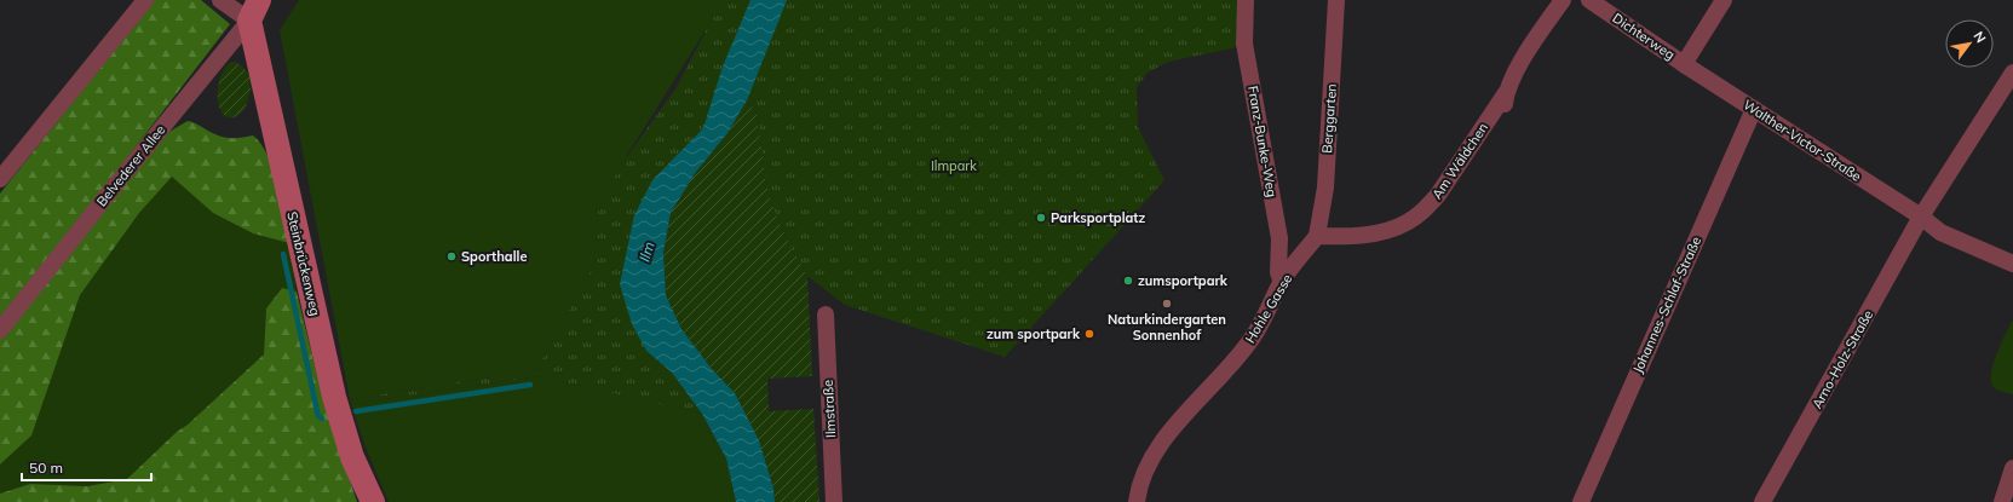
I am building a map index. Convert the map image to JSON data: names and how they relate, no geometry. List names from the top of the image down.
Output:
{
  "streets": {
    "street": [
      "Dichterweg",
      "Berggarten",
      "Walther-Victor-Straße",
      "Franz-Bunke-Weg",
      "Am Wäldchen",
      "Belvederer Allee",
      "Steinbrückenweg",
      "Johannes-Schlaf-Straße",
      "Hohle Gasse",
      "Arno-Holz-Straße",
      "Ilmstraße"
    ]
  },
  "crossings": [
    ["Dichterweg", "Walther-Victor-Straße"],
    ["Berggarten", "Am Wäldchen"],
    ["Berggarten", "Hohle Gasse"],
    ["Walther-Victor-Straße", "Johannes-Schlaf-Straße"],
    ["Walther-Victor-Straße", "Arno-Holz-Straße"],
    ["Franz-Bunke-Weg", "Hohle Gasse"],
    ["Am Wäldchen", "Hohle Gasse"],
    ["Belvederer Allee", "Steinbrückenweg"]
  ],
  "water": ["Ilm"],
  "parks": ["Ilmpark"],
  "places": [
    "Parksportplatz",
    "Sporthalle",
    "zumsportpark",
    "Naturkindergarten Sonnenhof",
    "zum sportpark"
  ],
  "scale_bar": "50 m",
  "north": "top right"
}
